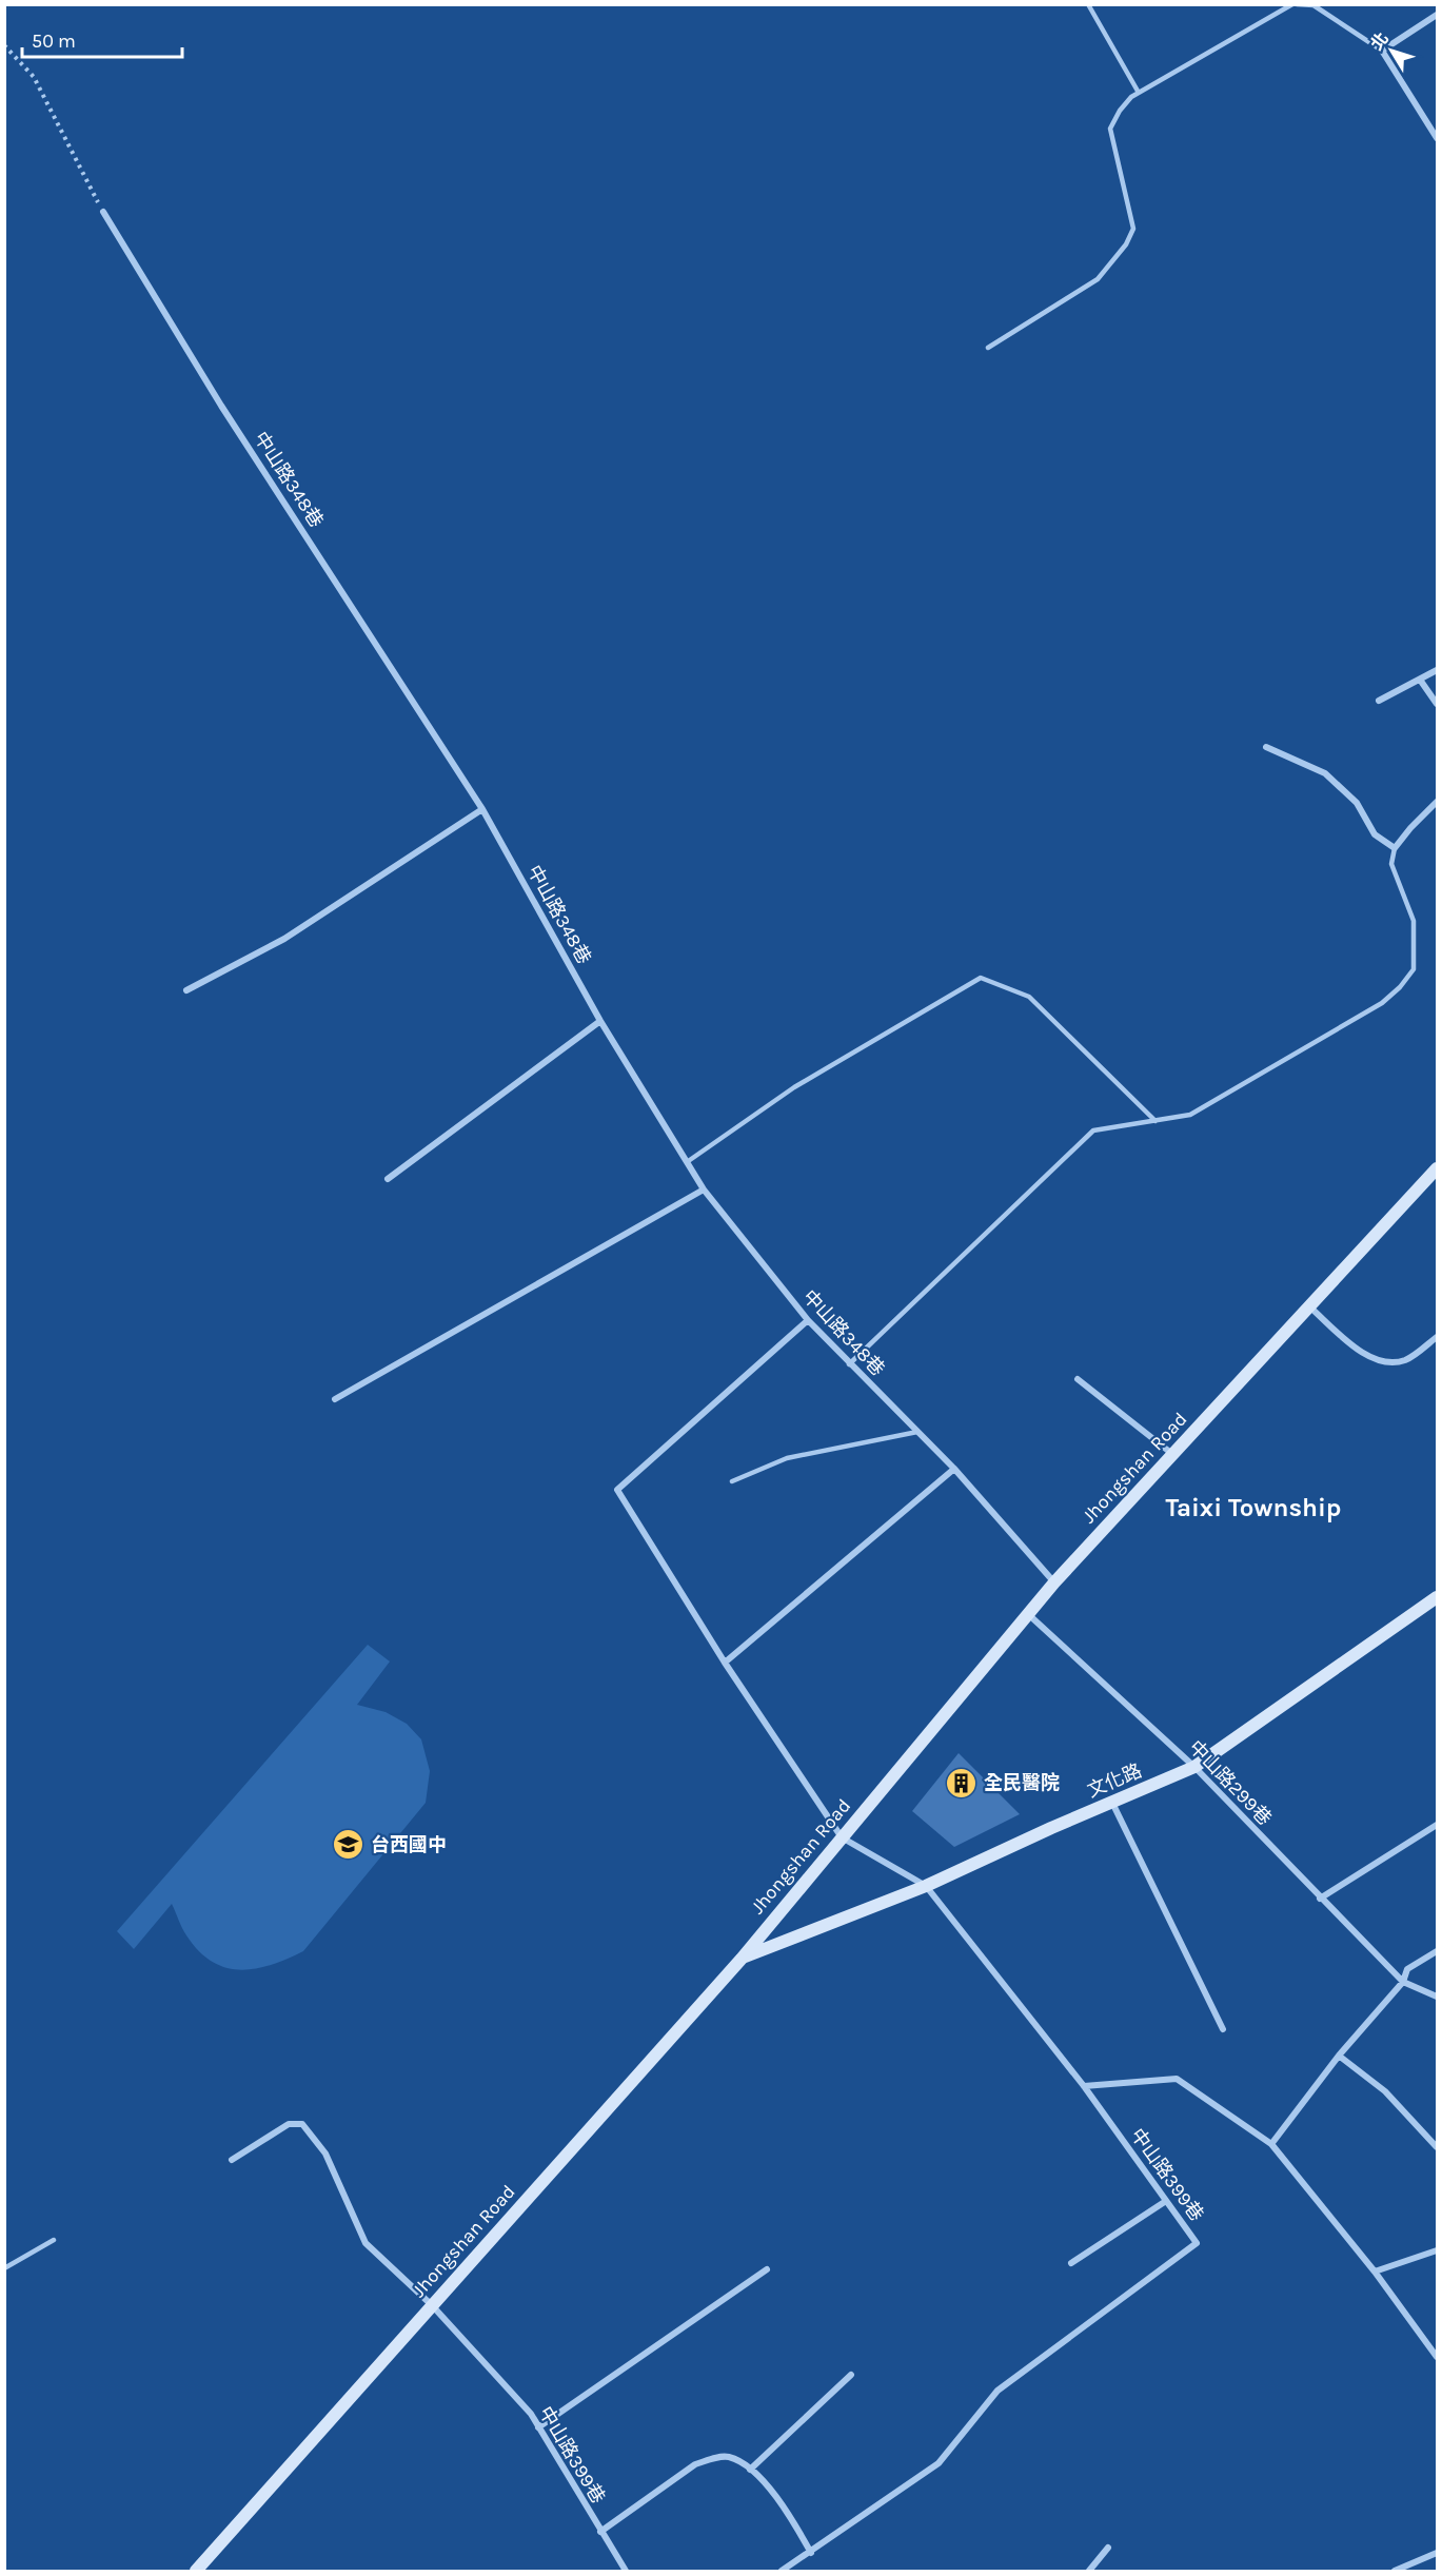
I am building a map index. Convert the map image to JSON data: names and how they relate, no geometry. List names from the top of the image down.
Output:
{
  "streets": {
    "main road": ["Jhongshan Road", "文化路"],
    "street": ["中山路348巷", "中山路299巷", "中山路399巷"]
  },
  "crossings": [
    ["中山路348巷", "Jhongshan Road"],
    ["Jhongshan Road", "文化路"],
    ["Jhongshan Road", "中山路299巷"],
    ["Jhongshan Road", "中山路399巷"],
    ["文化路", "中山路299巷"],
    ["文化路", "中山路399巷"]
  ],
  "districts": ["Taixi Township"],
  "places": {
    "building": ["全民醫院"],
    "school or university": ["台西國中"]
  },
  "scale_bar": "50 m",
  "north": "top left"
}
